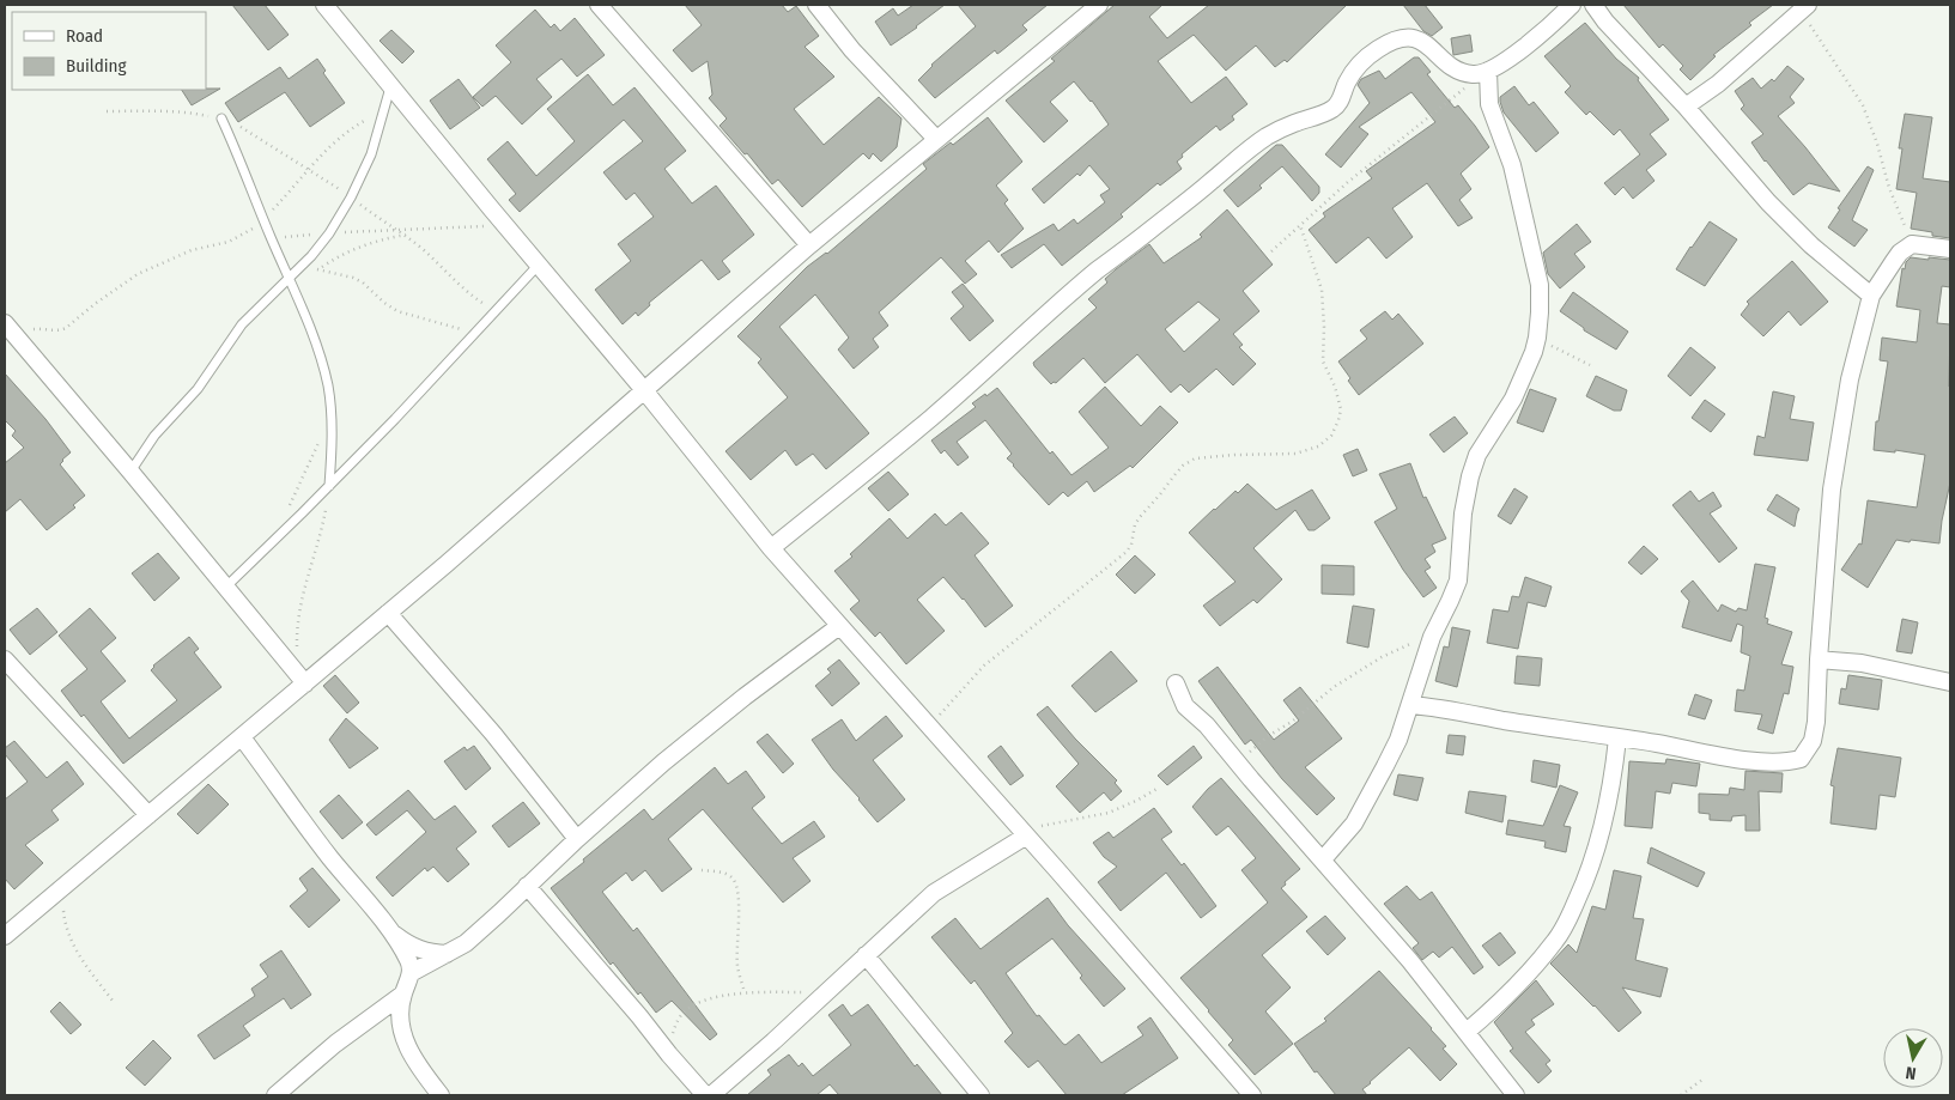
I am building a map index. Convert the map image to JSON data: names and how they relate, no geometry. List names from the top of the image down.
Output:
{
  "legend": ["Road", "Building"],
  "north": "bottom"
}
